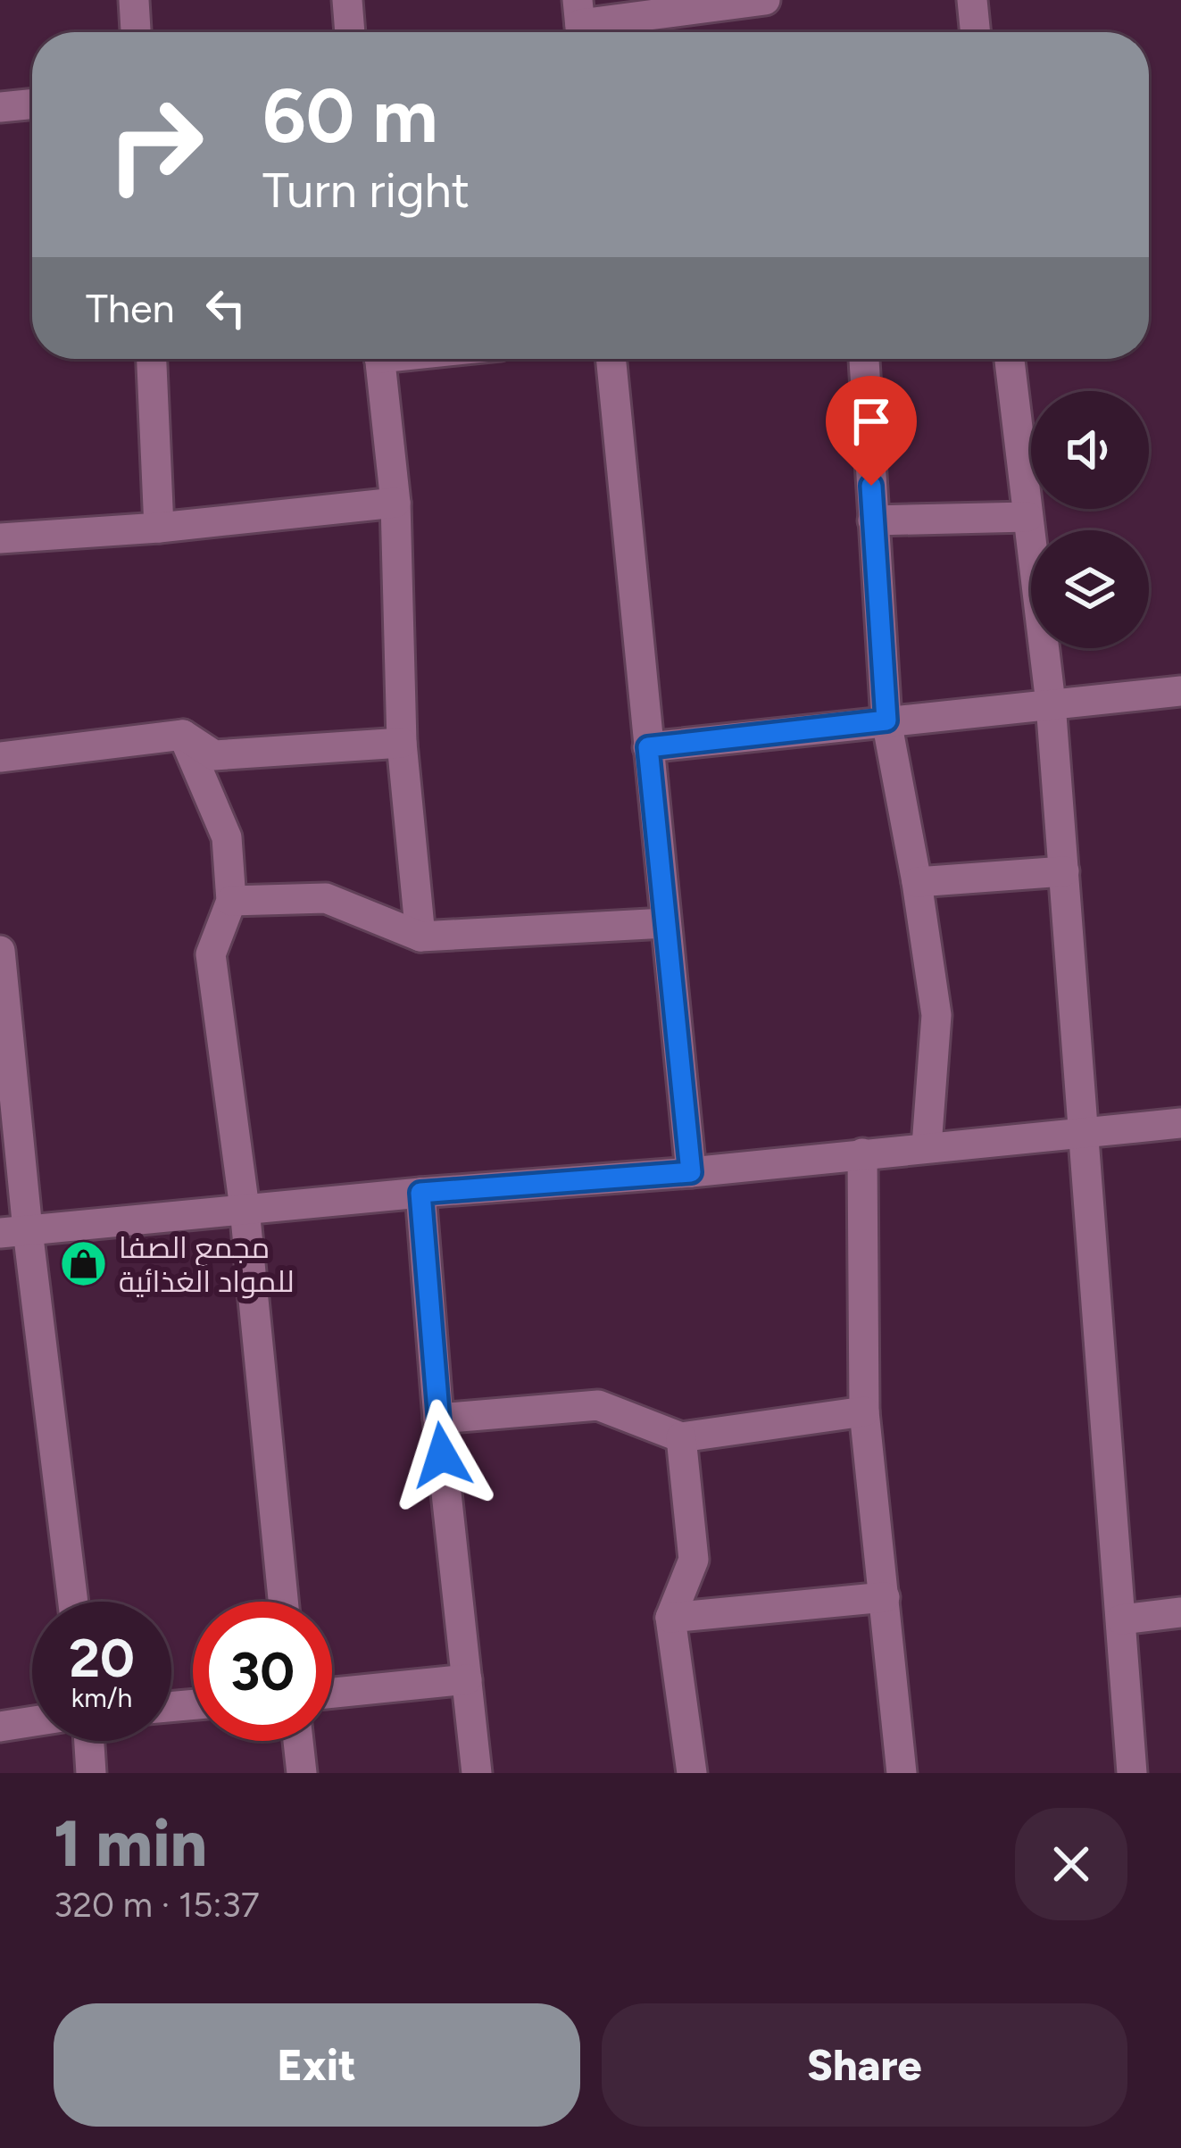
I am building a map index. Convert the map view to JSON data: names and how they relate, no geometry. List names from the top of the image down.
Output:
{
  "places": {
    "shop": ["مجمع الصفا للمواد الغذائية"]
  },
  "page": {
    "turn": ["60 m", "Turn right"],
    "then": "Then",
    "speed": "20 km/h",
    "limit": "30",
    "heading": ["1 min", "320 m · 15:37"],
    "buttons": ["Exit", "Share"]
  }
}
